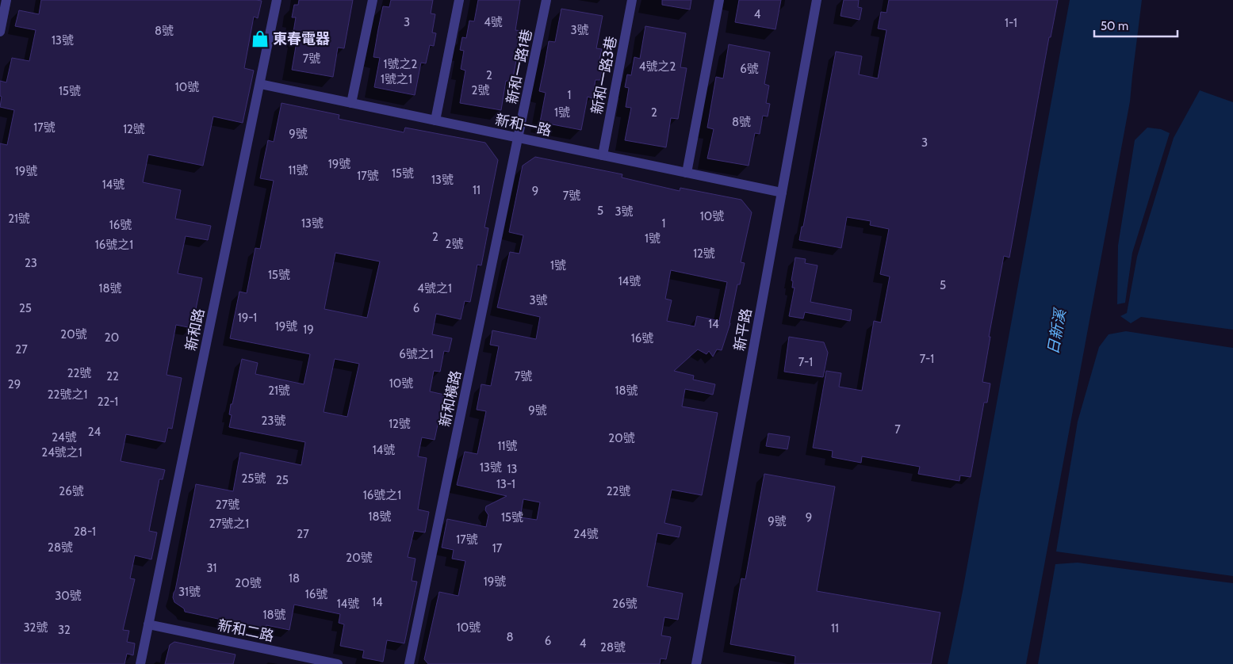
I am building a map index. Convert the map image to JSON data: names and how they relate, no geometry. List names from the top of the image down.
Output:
{
  "streets": {
    "street": [
      "新和一路1巷",
      "新和一路3巷",
      "新和一路",
      "新和路",
      "新平路",
      "新和橫路",
      "新和二路"
    ]
  },
  "crossings": [
    ["新和一路1巷", "新和一路"],
    ["新和一路1巷", "新和橫路"],
    ["新和一路3巷", "新和一路"],
    ["新和一路", "新和路"],
    ["新和一路", "新平路"],
    ["新和一路", "新和橫路"],
    ["新和路", "新和二路"]
  ],
  "water": ["日新溪"],
  "places": {
    "shop": ["東春電器"]
  },
  "house_numbers": [
    "4",
    "3",
    "4號",
    "1-1",
    "3號",
    "8號",
    "13號",
    "7號",
    "1號之2",
    "4號之2",
    "6號",
    "2",
    "1號之1",
    "10號",
    "2號",
    "15號",
    "1",
    "1號",
    "2",
    "8號",
    "17號",
    "12號",
    "9號",
    "3",
    "19號",
    "11號",
    "19號",
    "15號",
    "17號",
    "13號",
    "14號",
    "11",
    "9",
    "7號",
    "5",
    "3號",
    "10號",
    "21號",
    "13號",
    "1",
    "16號",
    "2",
    "1號",
    "2號",
    "16號之1",
    "12號",
    "23",
    "1號",
    "15號",
    "14號",
    "5",
    "18號",
    "4號之1",
    "3號",
    "25",
    "6",
    "19-1",
    "14",
    "19號",
    "19",
    "20號",
    "20",
    "16號",
    "27",
    "6號之1",
    "7-1",
    "7-1",
    "22號",
    "22",
    "7號",
    "10號",
    "29",
    "21號",
    "18號",
    "22號之1",
    "22-1",
    "9號",
    "23號",
    "12號",
    "7",
    "24",
    "24號",
    "20號",
    "11號",
    "14號",
    "24號之1",
    "13號",
    "13",
    "25號",
    "25",
    "13-1",
    "26號",
    "22號",
    "16號之1",
    "27號",
    "18號",
    "15號",
    "9",
    "9號",
    "27號之1",
    "28-1",
    "27",
    "24號",
    "17號",
    "28號",
    "17",
    "20號",
    "31",
    "18",
    "19號",
    "20號",
    "31號",
    "16號",
    "30號",
    "14",
    "14號",
    "26號",
    "18號",
    "32號",
    "10號",
    "11",
    "32",
    "8",
    "6",
    "4",
    "28號"
  ],
  "scale_bar": "50 m"
}
